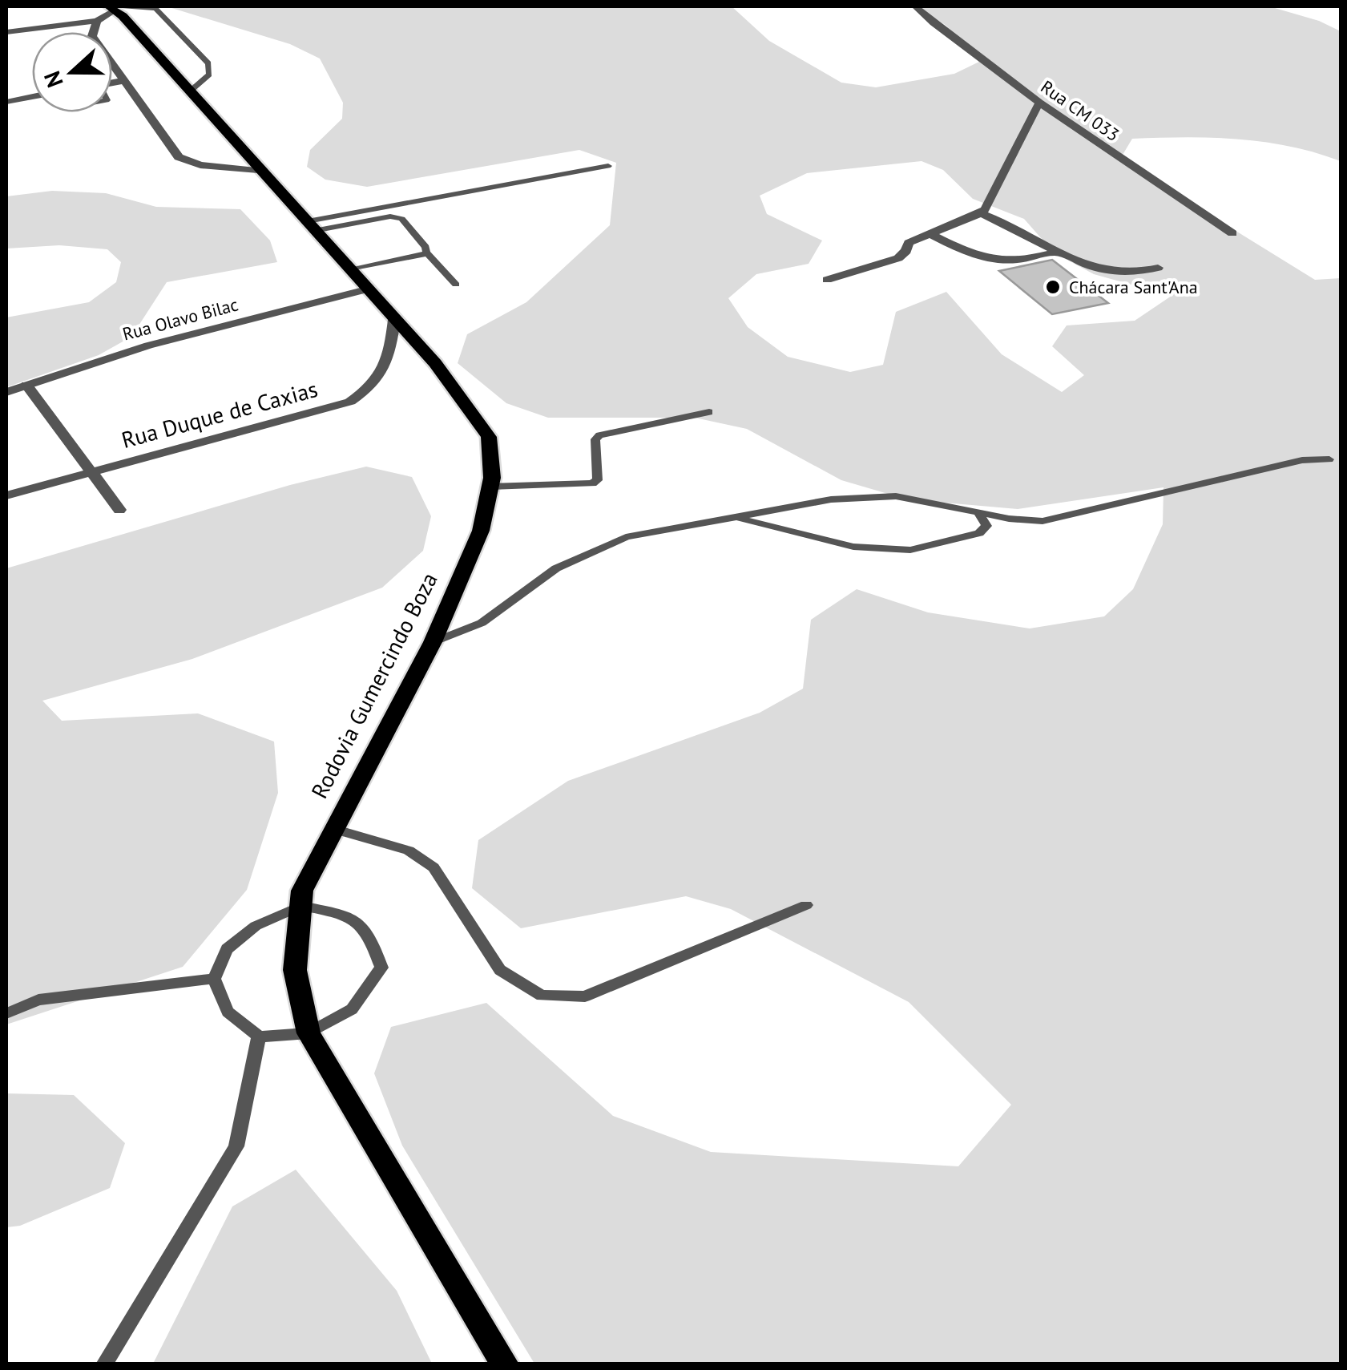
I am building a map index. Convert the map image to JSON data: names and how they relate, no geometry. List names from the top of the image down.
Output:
{
  "streets": {
    "main road": ["Rodovia Gumercindo Boza"],
    "street": ["Rua CM 033", "Rua Olavo Bilac", "Rua Duque de Caxias"]
  },
  "crossings": [
    ["Rua Olavo Bilac", "Rodovia Gumercindo Boza"],
    ["Rua Duque de Caxias", "Rodovia Gumercindo Boza"]
  ],
  "places": ["Chácara Sant'Ana"],
  "north": "left"
}
